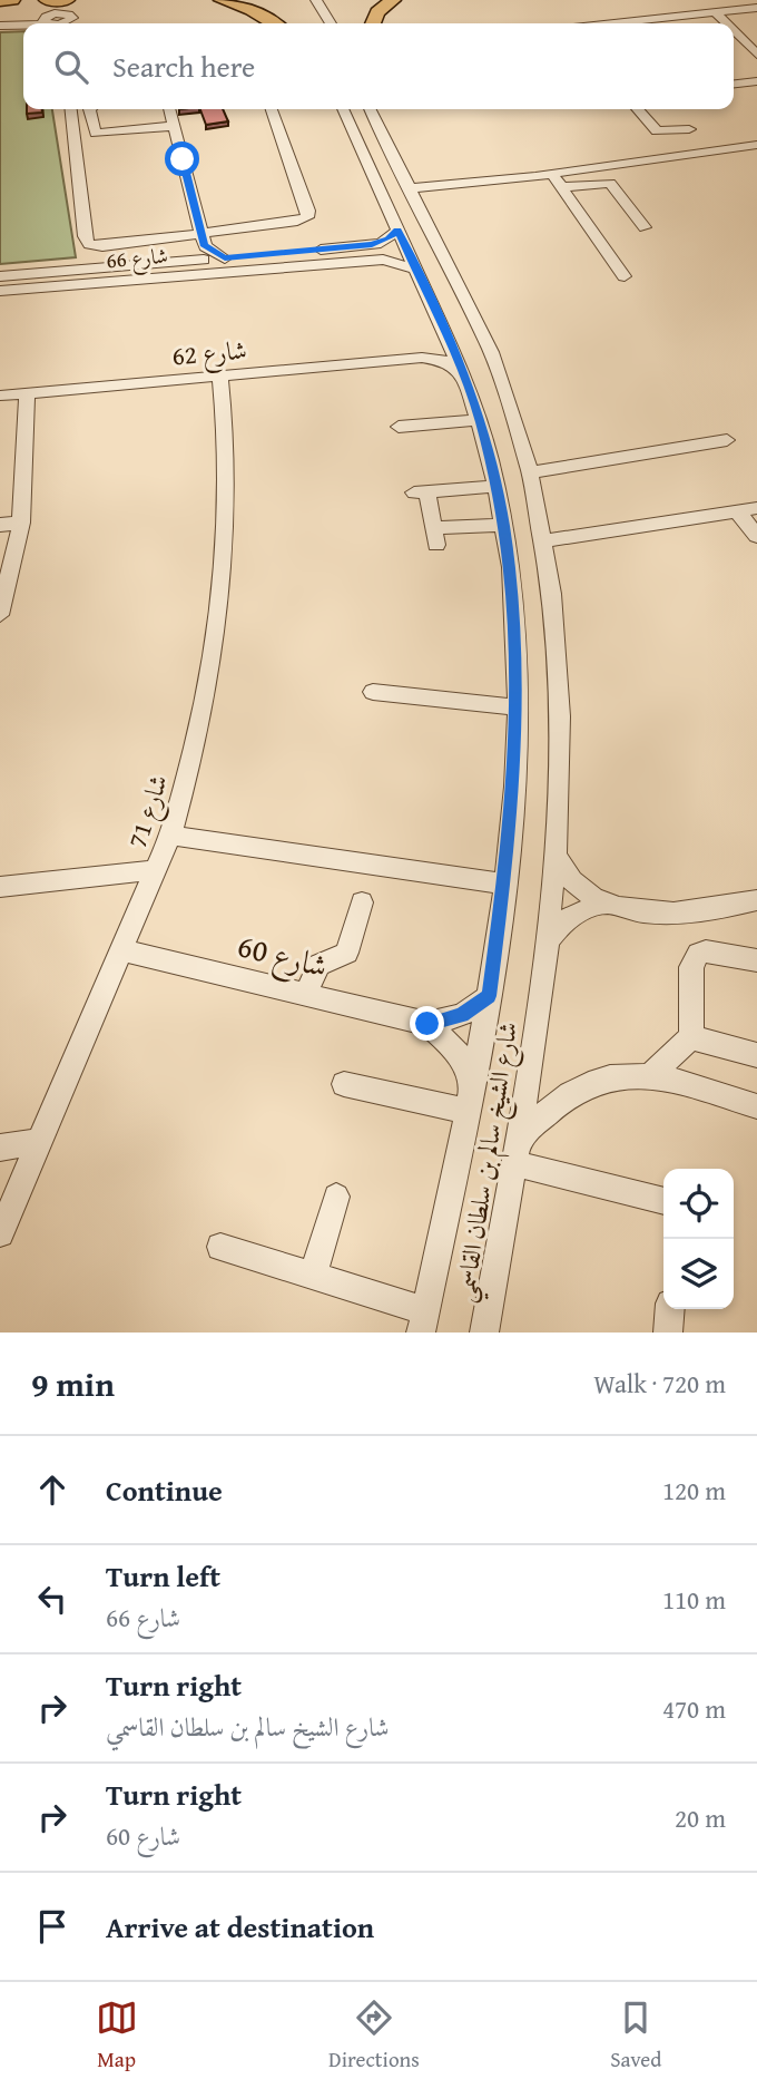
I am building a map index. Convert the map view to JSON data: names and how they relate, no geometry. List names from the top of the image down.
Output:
{
  "streets": {
    "street": [
      "شارع 66",
      "شارع 62",
      "شارع 71",
      "شارع 60",
      "شارع الشيخ سالم بن سلطان القاسمي"
    ]
  },
  "crossings": [
    ["شارع 66", "شارع الشيخ سالم بن سلطان القاسمي"],
    ["شارع 62", "شارع 71"],
    ["شارع 62", "شارع الشيخ سالم بن سلطان القاسمي"],
    ["شارع 71", "شارع 60"],
    ["شارع 60", "شارع الشيخ سالم بن سلطان القاسمي"]
  ],
  "page": {
    "search": "Search here",
    "heading": ["9 min", "Walk · 720 m"],
    "list": [
      ["Continue", "120 m"],
      ["Turn left", "شارع 66", "110 m"],
      ["Turn right", "شارع الشيخ سالم بن سلطان القاسمي", "470 m"],
      ["Turn right", "شارع 60", "20 m"],
      "Arrive at destination"
    ],
    "nav": ["Map", "Directions", "Saved"]
  }
}
